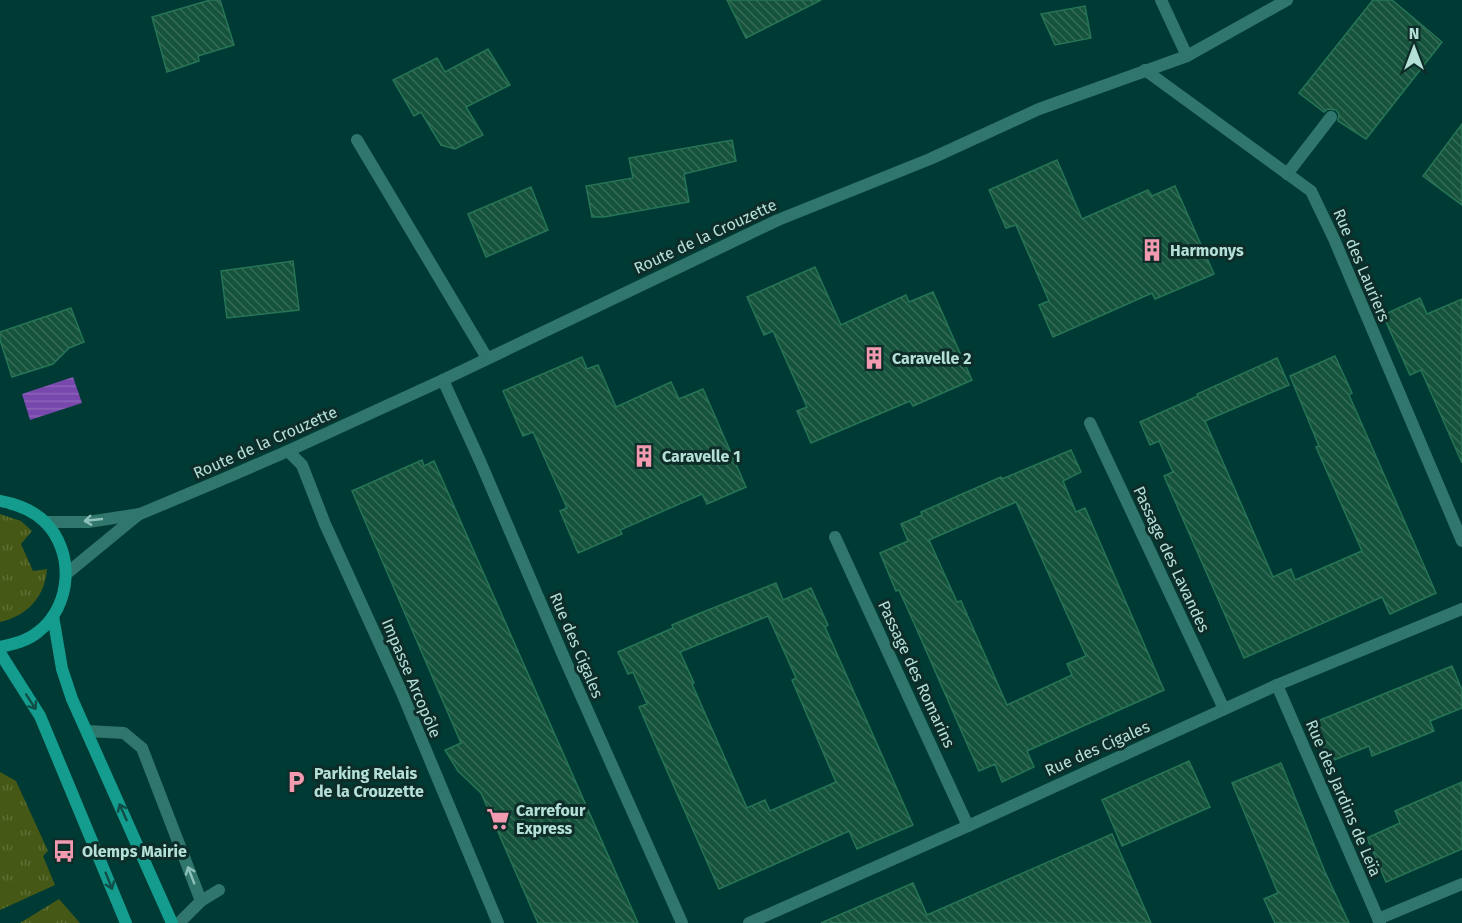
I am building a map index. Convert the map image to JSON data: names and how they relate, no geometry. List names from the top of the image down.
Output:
{
  "streets": {
    "street": [
      "Route de la Crouzette",
      "Rue des Lauriers",
      "Passage des Lavandes",
      "Rue des Cigales",
      "Passage des Romarins",
      "Impasse Arcopôle",
      "Rue des Jardins de Leïa"
    ]
  },
  "crossings": [
    ["Route de la Crouzette", "Rue des Lauriers"],
    ["Route de la Crouzette", "Rue des Cigales"],
    ["Route de la Crouzette", "Impasse Arcopôle"],
    ["Passage des Lavandes", "Rue des Cigales"],
    ["Rue des Cigales", "Passage des Romarins"],
    ["Rue des Cigales", "Rue des Jardins de Leïa"]
  ],
  "places": {
    "building": ["Harmonys", "Caravelle 2", "Caravelle 1"],
    "parking": ["Parking Relais de la Crouzette"],
    "supermarket": ["Carrefour Express"],
    "bus stop": ["Olemps Mairie"]
  },
  "north": "top"
}
